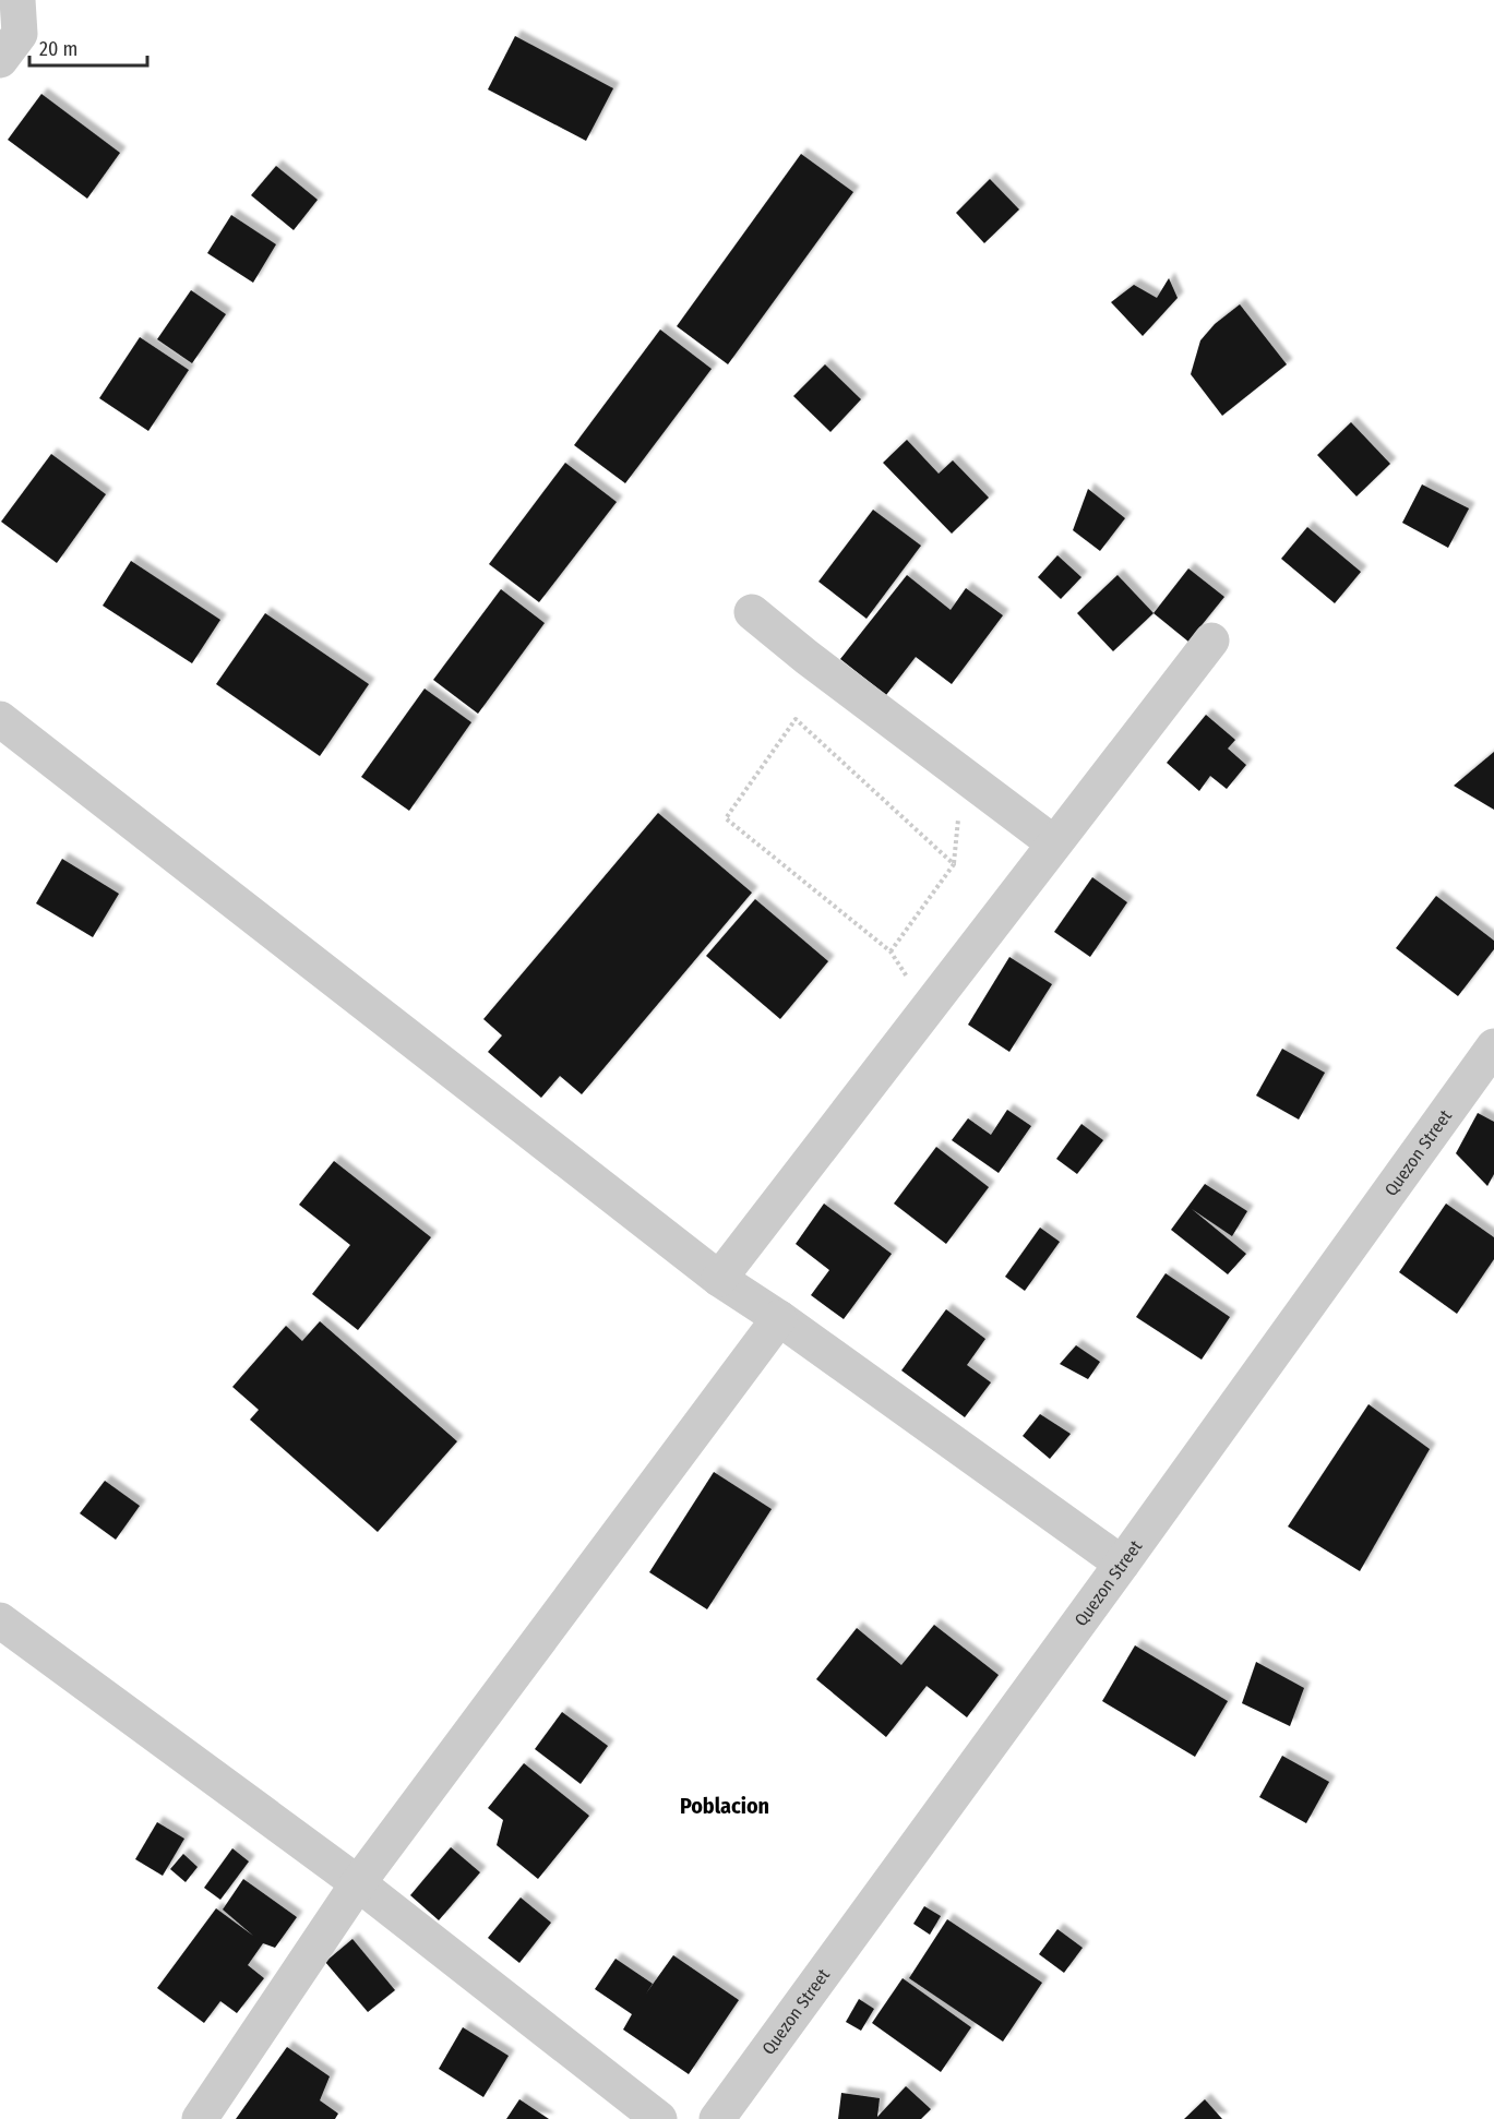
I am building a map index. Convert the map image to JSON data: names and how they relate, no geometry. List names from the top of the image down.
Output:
{
  "streets": {
    "street": ["Quezon Street"]
  },
  "districts": ["Poblacion"],
  "scale_bar": "20 m"
}
